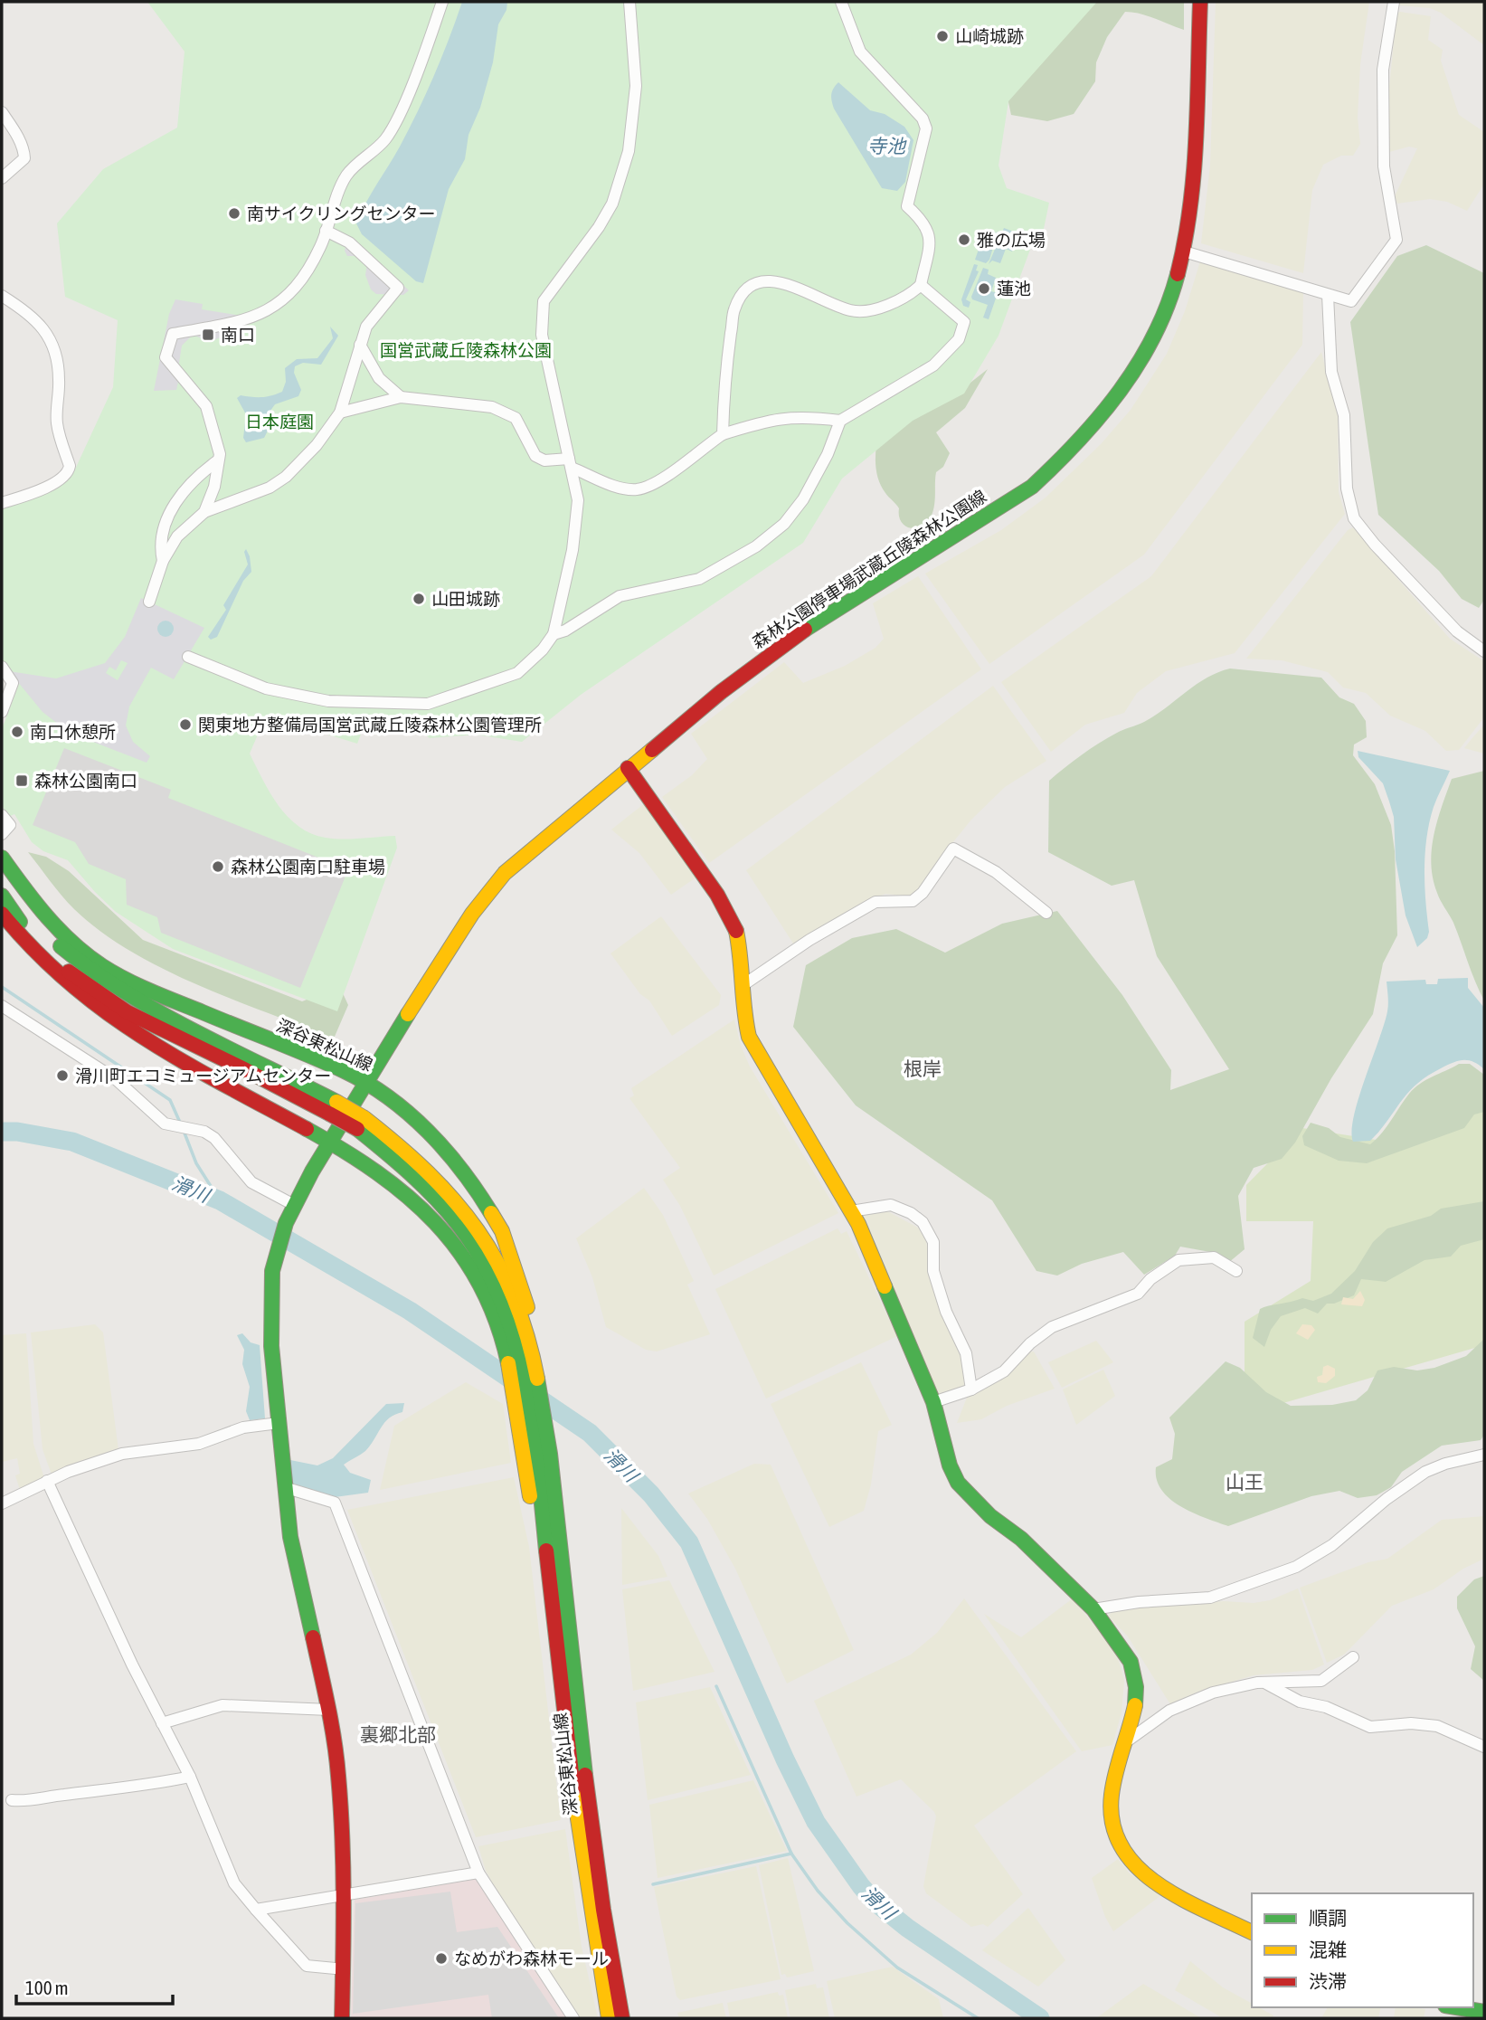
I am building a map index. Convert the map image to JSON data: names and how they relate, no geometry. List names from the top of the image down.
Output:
{
  "streets": {
    "main road": ["森林公園停車場武蔵丘陵森林公園線", "深谷東松山線"]
  },
  "crossings": [
    ["森林公園停車場武蔵丘陵森林公園線", "深谷東松山線"]
  ],
  "districts": ["根岸", "山王", "裏郷北部"],
  "water": ["寺池", "滑川"],
  "parks": ["国営武蔵丘陵森林公園", "日本庭園"],
  "places": {
    "other": [
      "山崎城跡",
      "南サイクリングセンター",
      "雅の広場",
      "蓮池",
      "山田城跡",
      "関東地方整備局国営武蔵丘陵森林公園管理所",
      "南口休憩所",
      "森林公園南口駐車場",
      "滑川町エコミュージアムセンター",
      "なめがわ森林モール"
    ],
    "transit": ["南口", "森林公園南口"]
  },
  "legend": ["順調", "混雑", "渋滞"],
  "scale_bar": "100 m"
}
